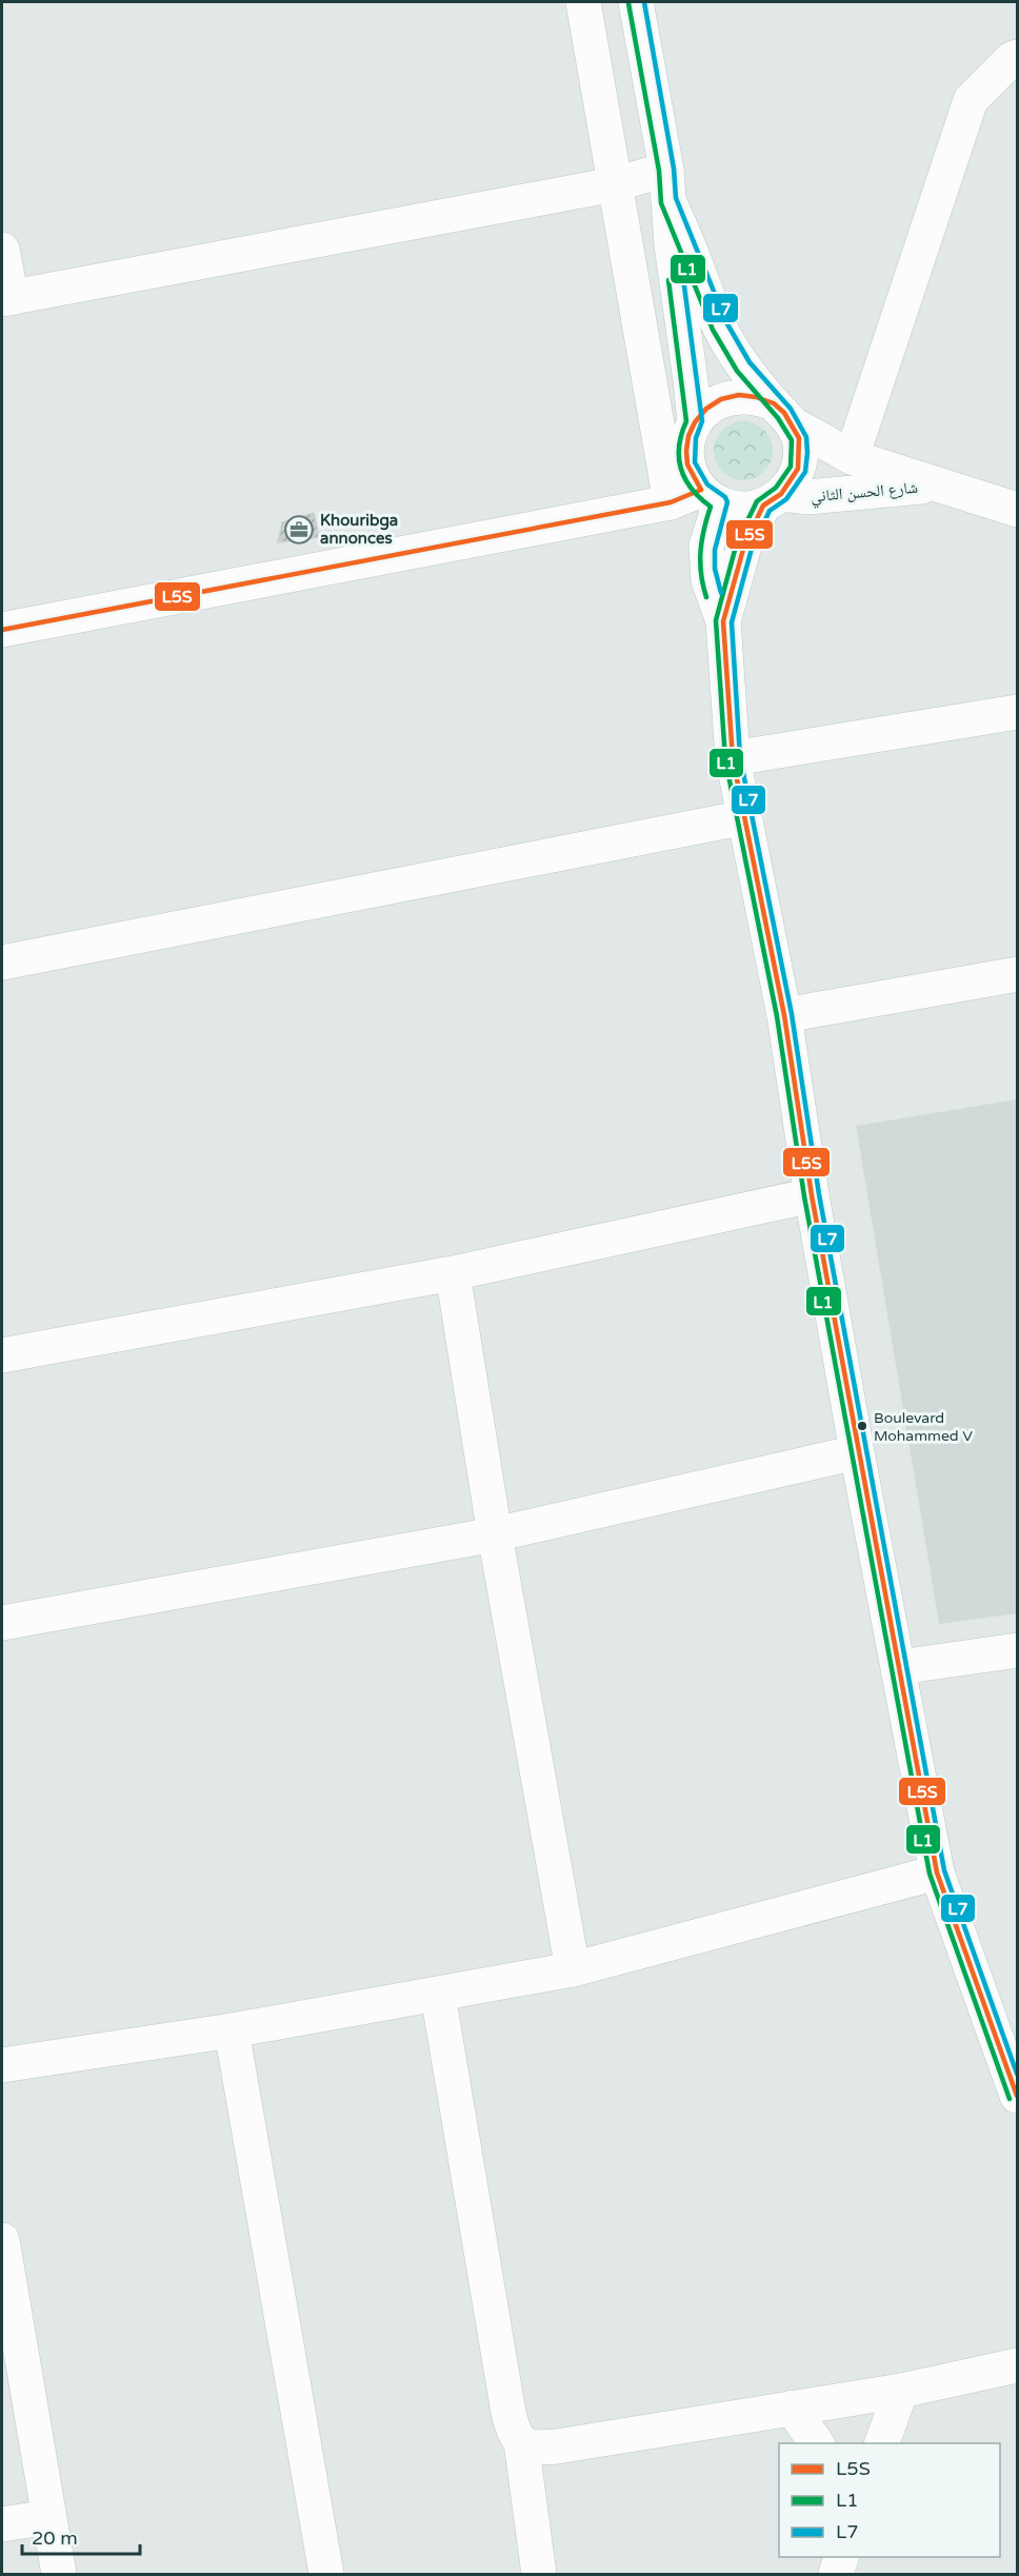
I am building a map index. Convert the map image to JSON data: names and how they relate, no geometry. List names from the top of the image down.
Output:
{
  "streets": {
    "street": ["شارع الحسن الثاني"]
  },
  "places": {
    "office": ["Khouribga annonces"],
    "other": ["Boulevard Mohammed V"]
  },
  "lines": ["transit line L7", "transit line L1", "transit line L5S"],
  "legend": ["L5S", "L1", "L7"],
  "scale_bar": "20 m"
}
